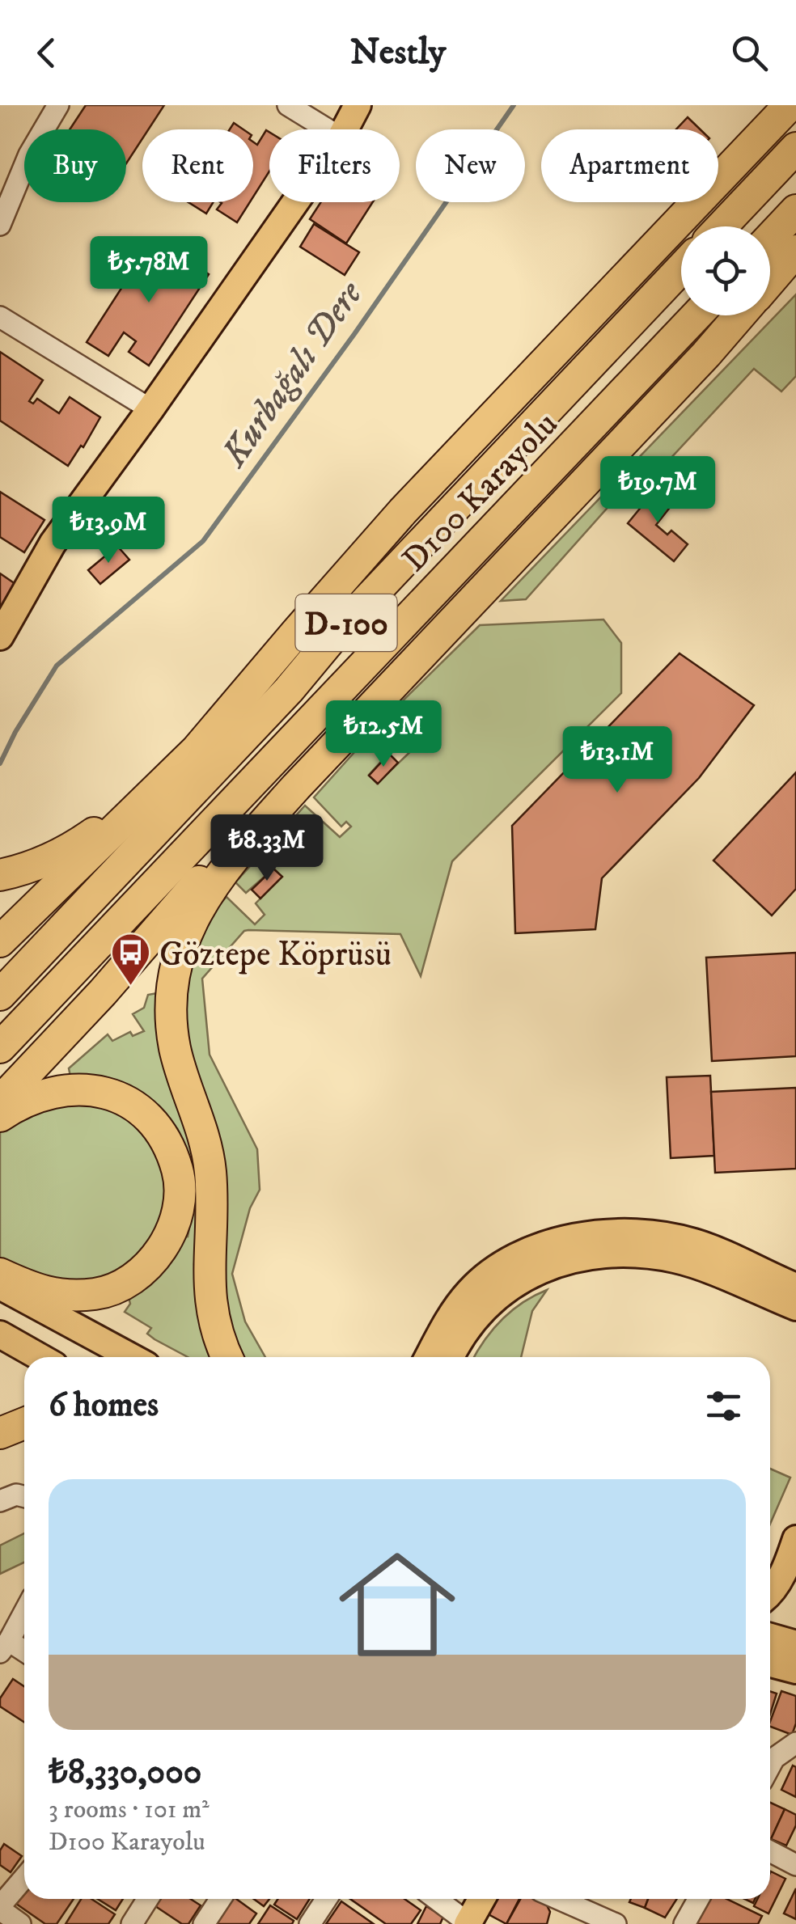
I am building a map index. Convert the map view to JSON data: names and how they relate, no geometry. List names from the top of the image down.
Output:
{
  "streets": {
    "highway": ["D100 Karayolu", "D-100"]
  },
  "water": ["Kurbağalı Dere"],
  "places": {
    "bus stop": ["Göztepe Köprüsü"]
  },
  "page": {
    "header": "Nestly",
    "chip": [
      "Buy",
      "Rent",
      "Filters",
      "New",
      "Apartment"
    ],
    "price": [
      "₺5.78M",
      "₺19.7M",
      "₺13.9M",
      "₺12.5M",
      "₺13.1M",
      "₺8.33M"
    ],
    "heading": "6 homes",
    "list": [
      {
        "name": "₺8,330,000",
        "note": "3 rooms · 101 m² · D100 Karayolu"
      }
    ]
  }
}
